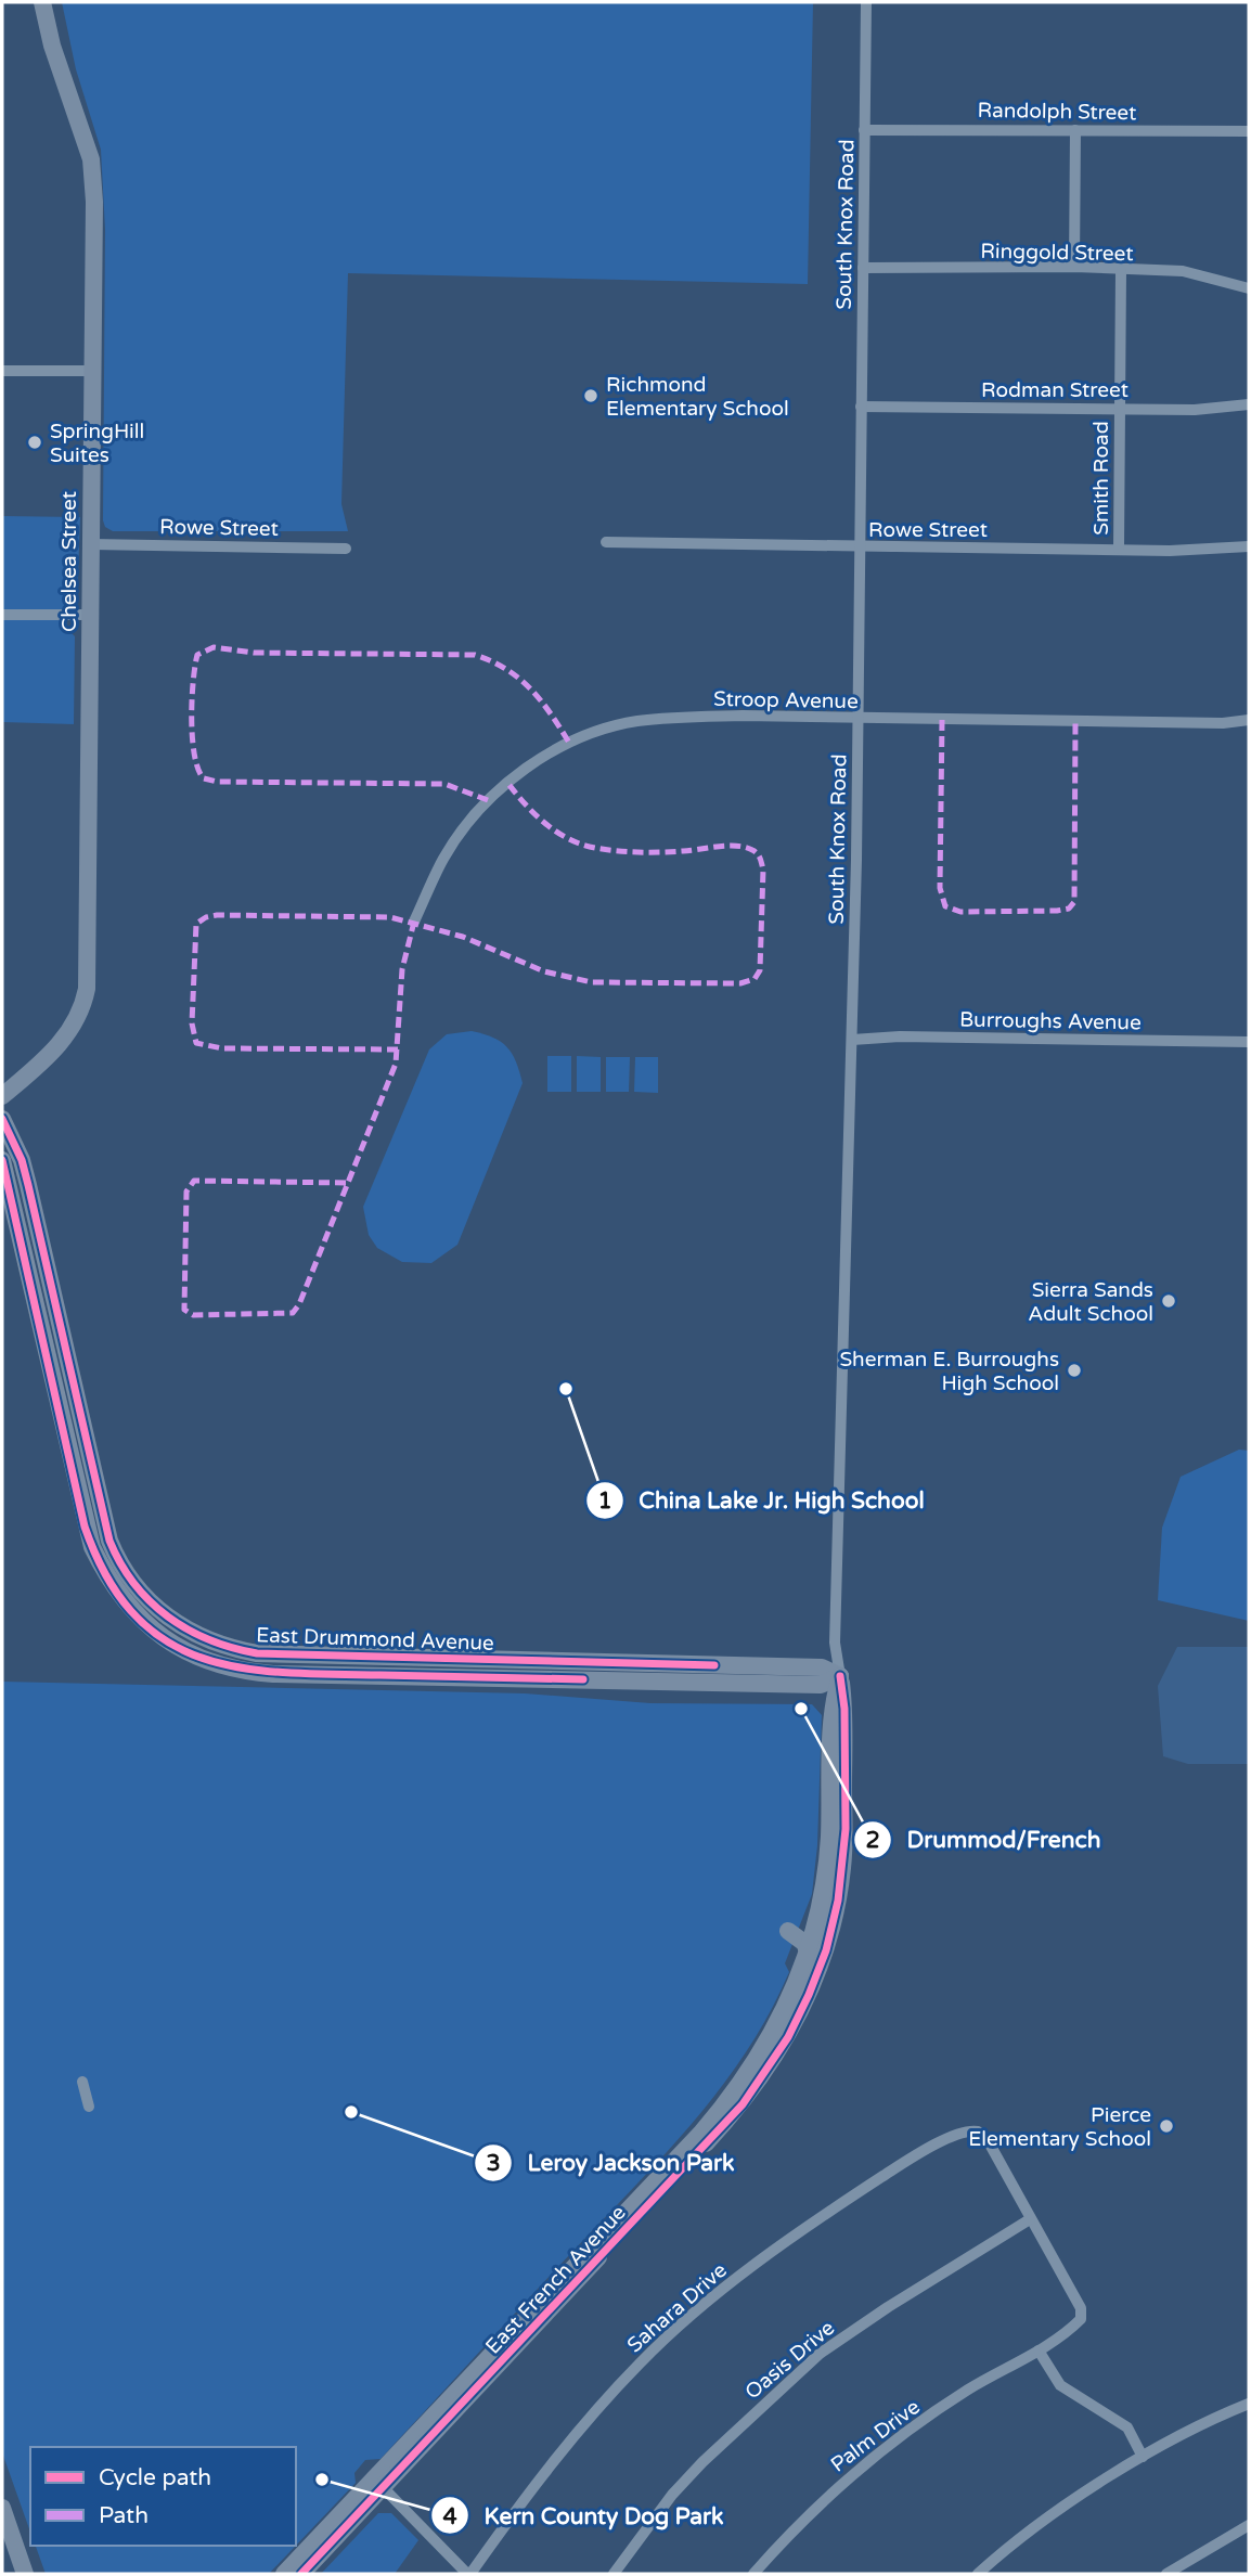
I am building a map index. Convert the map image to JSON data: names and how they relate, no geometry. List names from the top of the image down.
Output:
{
  "streets": {
    "street": [
      "Randolph Street",
      "South Knox Road",
      "Ringgold Street",
      "Rodman Street",
      "Smith Road",
      "Rowe Street",
      "Chelsea Street",
      "Stroop Avenue",
      "Burroughs Avenue",
      "East Drummond Avenue",
      "East French Avenue",
      "Sahara Drive",
      "Oasis Drive",
      "Palm Drive"
    ]
  },
  "crossings": [
    ["Randolph Street", "South Knox Road"],
    ["South Knox Road", "Ringgold Street"],
    ["South Knox Road", "Rodman Street"],
    ["South Knox Road", "Rowe Street"],
    ["South Knox Road", "Stroop Avenue"],
    ["South Knox Road", "Burroughs Avenue"],
    ["South Knox Road", "East Drummond Avenue"],
    ["South Knox Road", "East French Avenue"],
    ["Ringgold Street", "Smith Road"],
    ["Rodman Street", "Smith Road"],
    ["Smith Road", "Rowe Street"],
    ["Rowe Street", "Chelsea Street"],
    ["East Drummond Avenue", "East French Avenue"],
    ["Sahara Drive", "Oasis Drive"],
    ["Sahara Drive", "Palm Drive"],
    ["Oasis Drive", "Palm Drive"]
  ],
  "places": [
    "Richmond Elementary School",
    "SpringHill Suites",
    "Sierra Sands Adult School",
    "Sherman E. Burroughs High School",
    "China Lake Jr. High School",
    "Drummod/French",
    "Leroy Jackson Park",
    "Pierce Elementary School",
    "Kern County Dog Park"
  ],
  "legend": ["Cycle path", "Path"]
}
